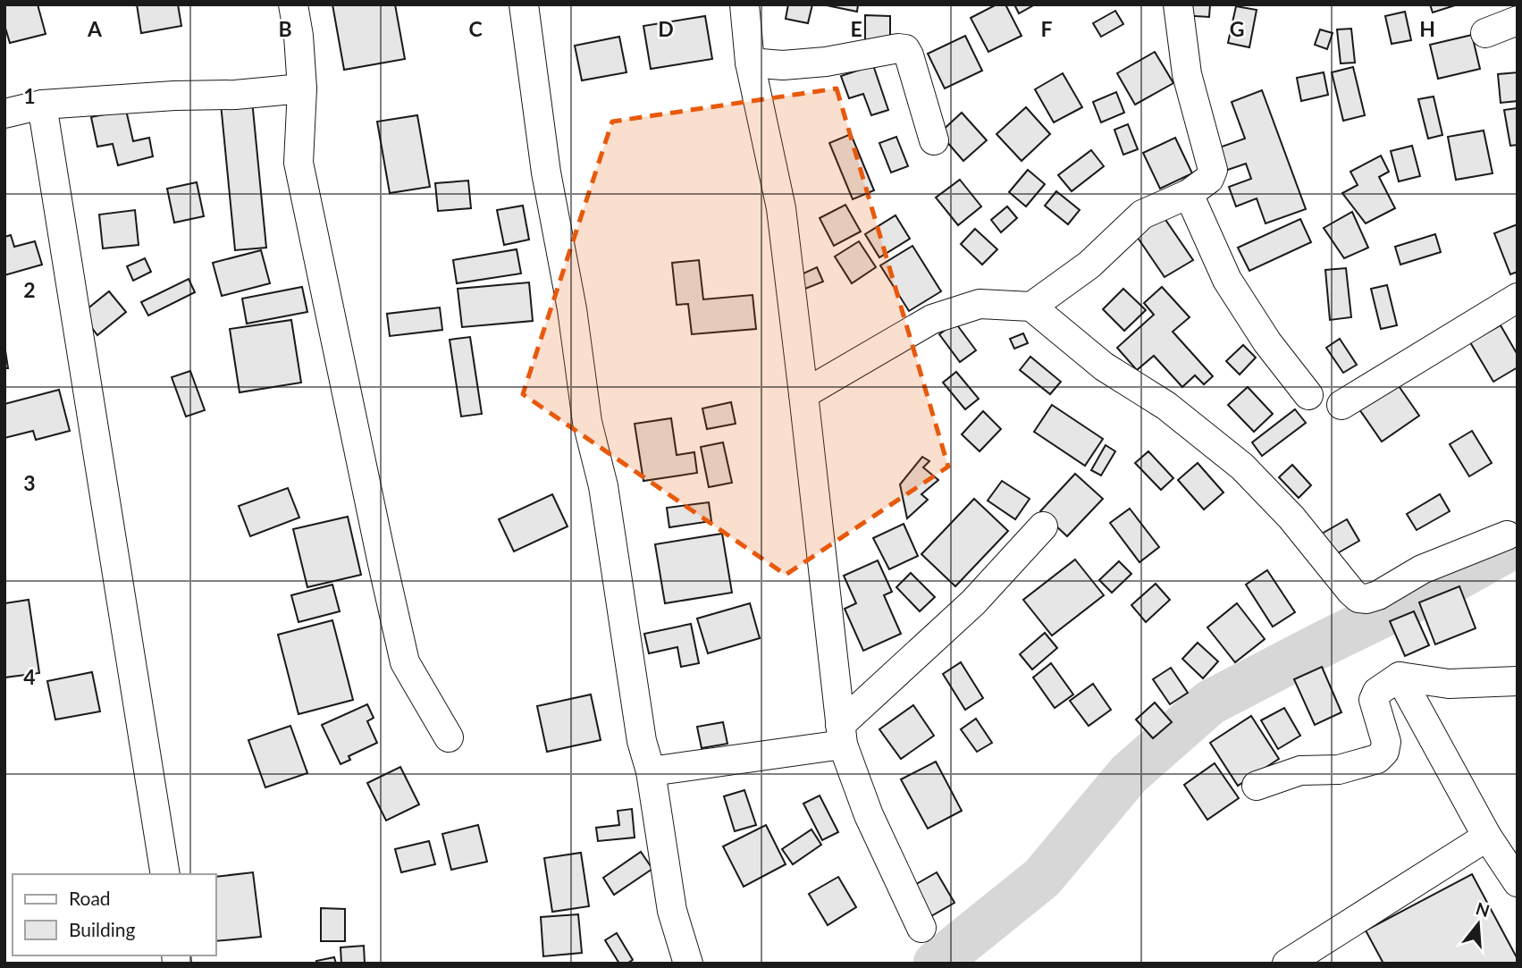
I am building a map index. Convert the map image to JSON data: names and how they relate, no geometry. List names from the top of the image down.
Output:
{
  "legend": ["Road", "Building"],
  "north": "top",
  "grid": {
    "columns": [
      "A",
      "B",
      "C",
      "D",
      "E",
      "F",
      "G",
      "H"
    ],
    "rows": [
      "1",
      "2",
      "3",
      "4"
    ]
  }
}
